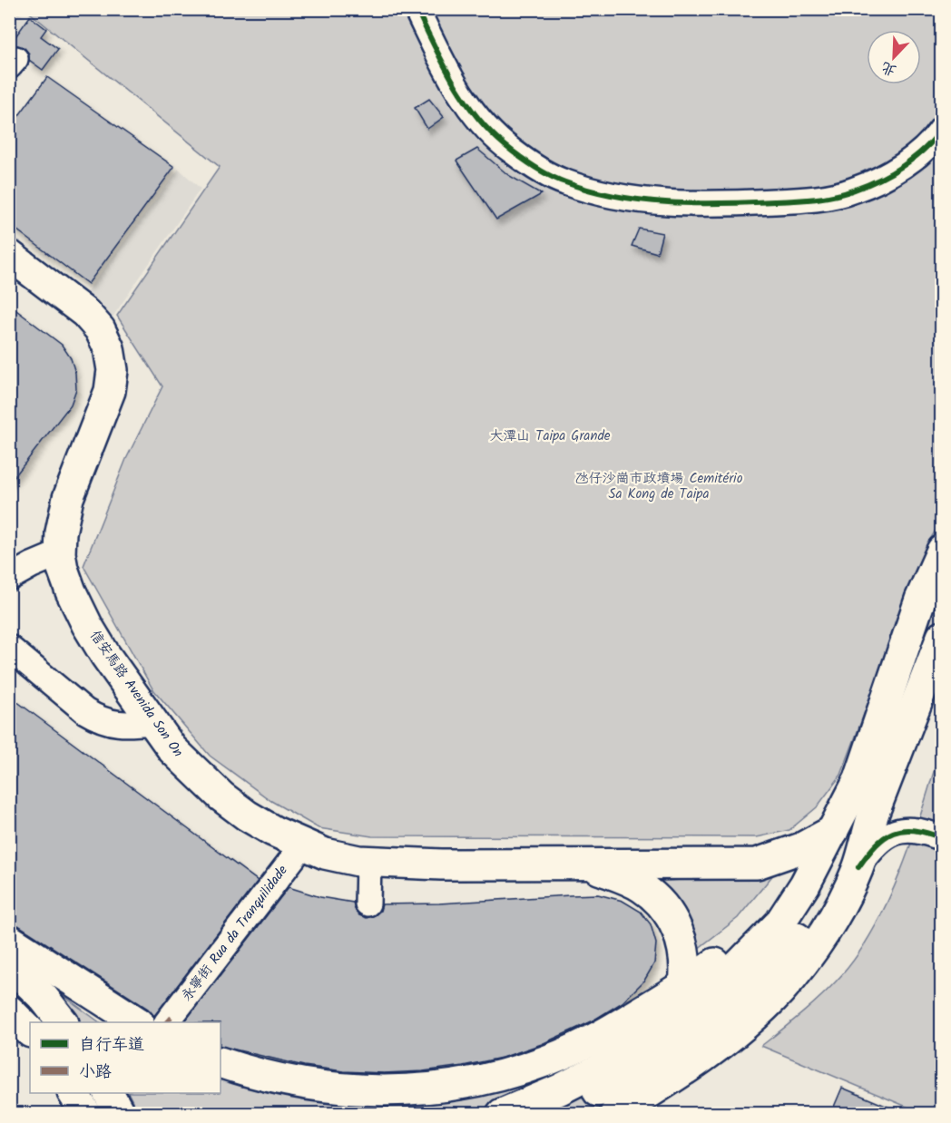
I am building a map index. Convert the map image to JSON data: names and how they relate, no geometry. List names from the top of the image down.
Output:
{
  "streets": {
    "main road": ["信安馬路 Avenida Son On"],
    "street": ["永寧街 Rua da Tranquilidade"]
  },
  "crossings": [
    ["信安馬路 Avenida Son On", "永寧街 Rua da Tranquilidade"]
  ],
  "parks": ["大潭山 Taipa Grande", "氹仔沙崗市政墳場 Cemitério Sa Kong de Taipa"],
  "legend": ["自行车道", "小路"],
  "north": "bottom left"
}
